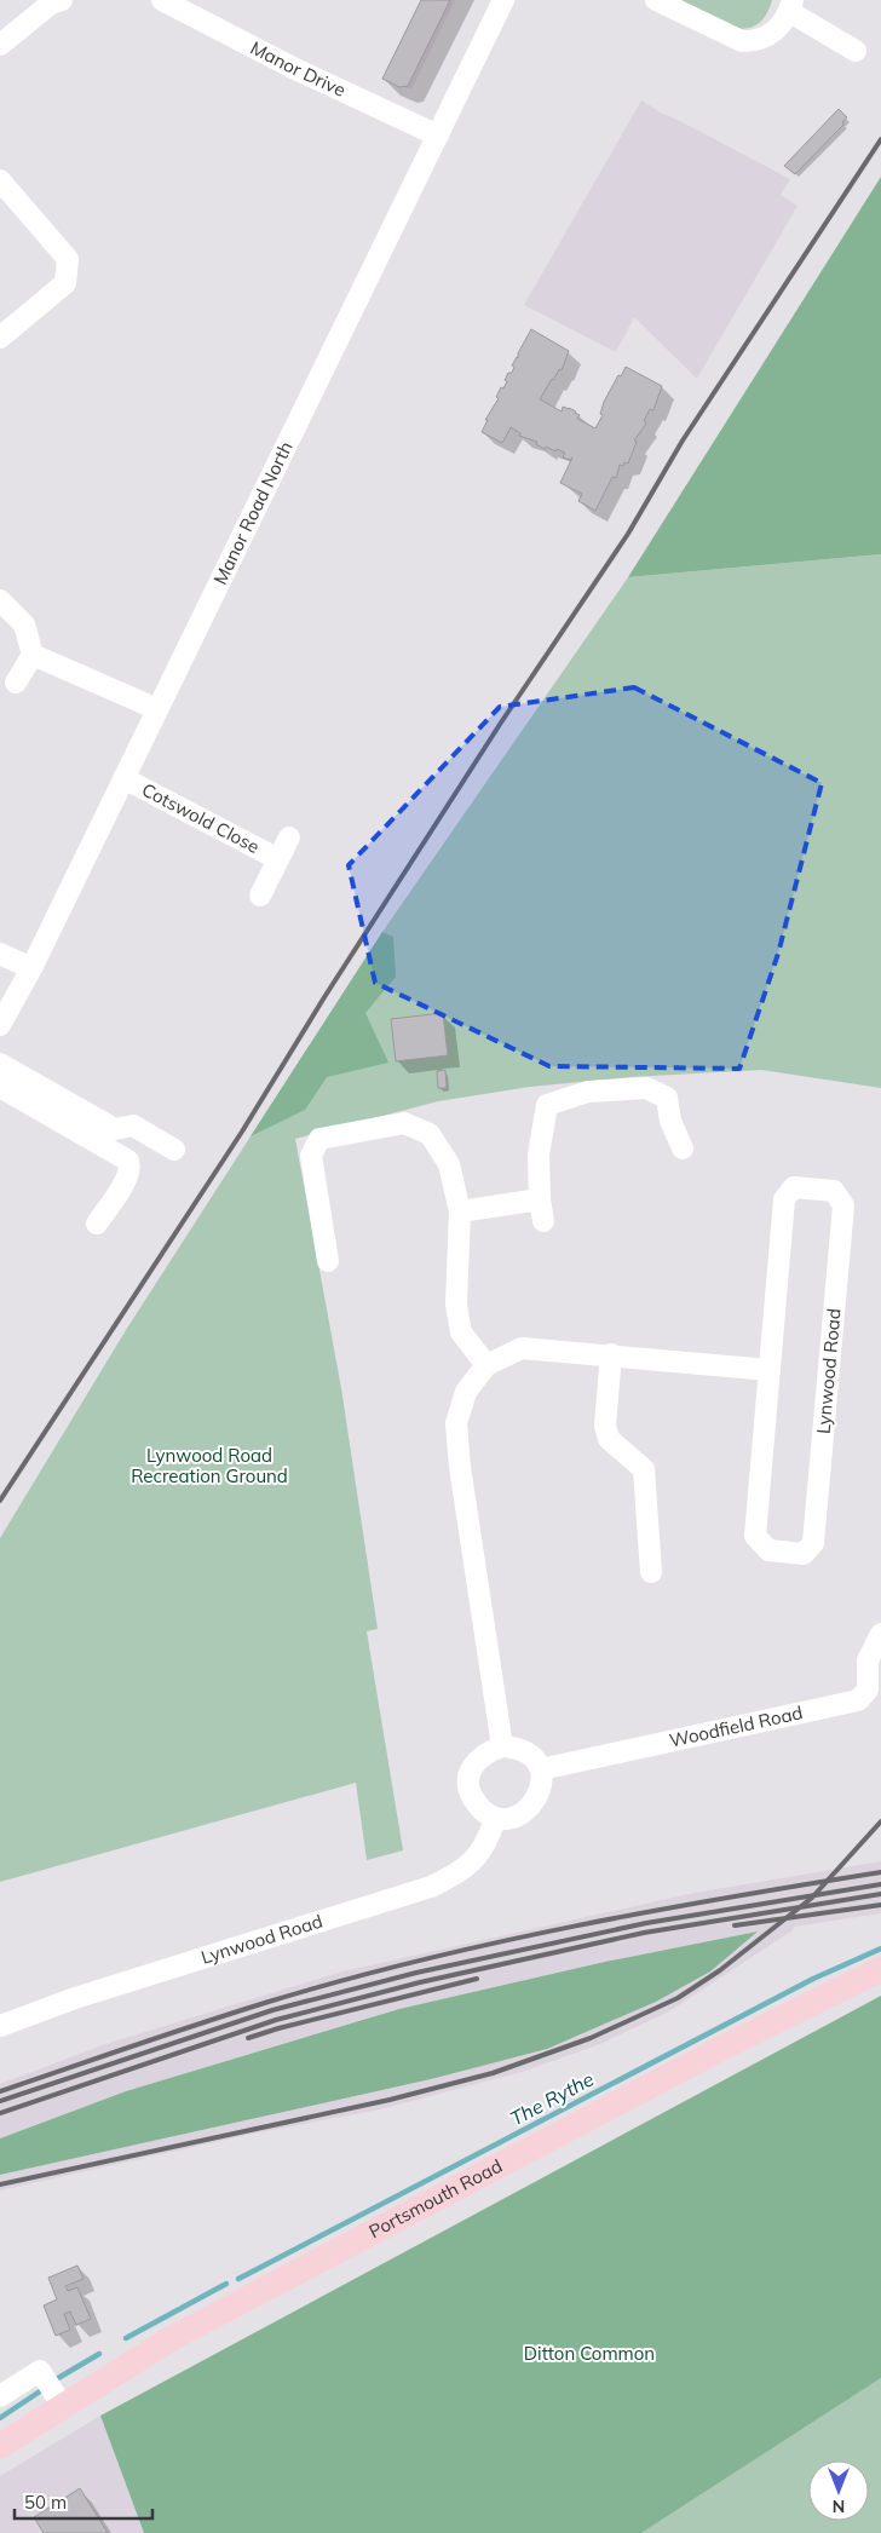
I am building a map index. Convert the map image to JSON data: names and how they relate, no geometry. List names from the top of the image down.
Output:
{
  "streets": {
    "main road": ["Portsmouth Road"],
    "street": [
      "Manor Drive",
      "Manor Road North",
      "Cotswold Close",
      "Lynwood Road",
      "Woodfield Road"
    ]
  },
  "crossings": [
    ["Manor Drive", "Manor Road North"],
    ["Manor Road North", "Cotswold Close"],
    ["Lynwood Road", "Woodfield Road"]
  ],
  "water": ["The Rythe"],
  "parks": ["Lynwood Road Recreation Ground", "Ditton Common"],
  "scale_bar": "50 m",
  "north": "bottom"
}
